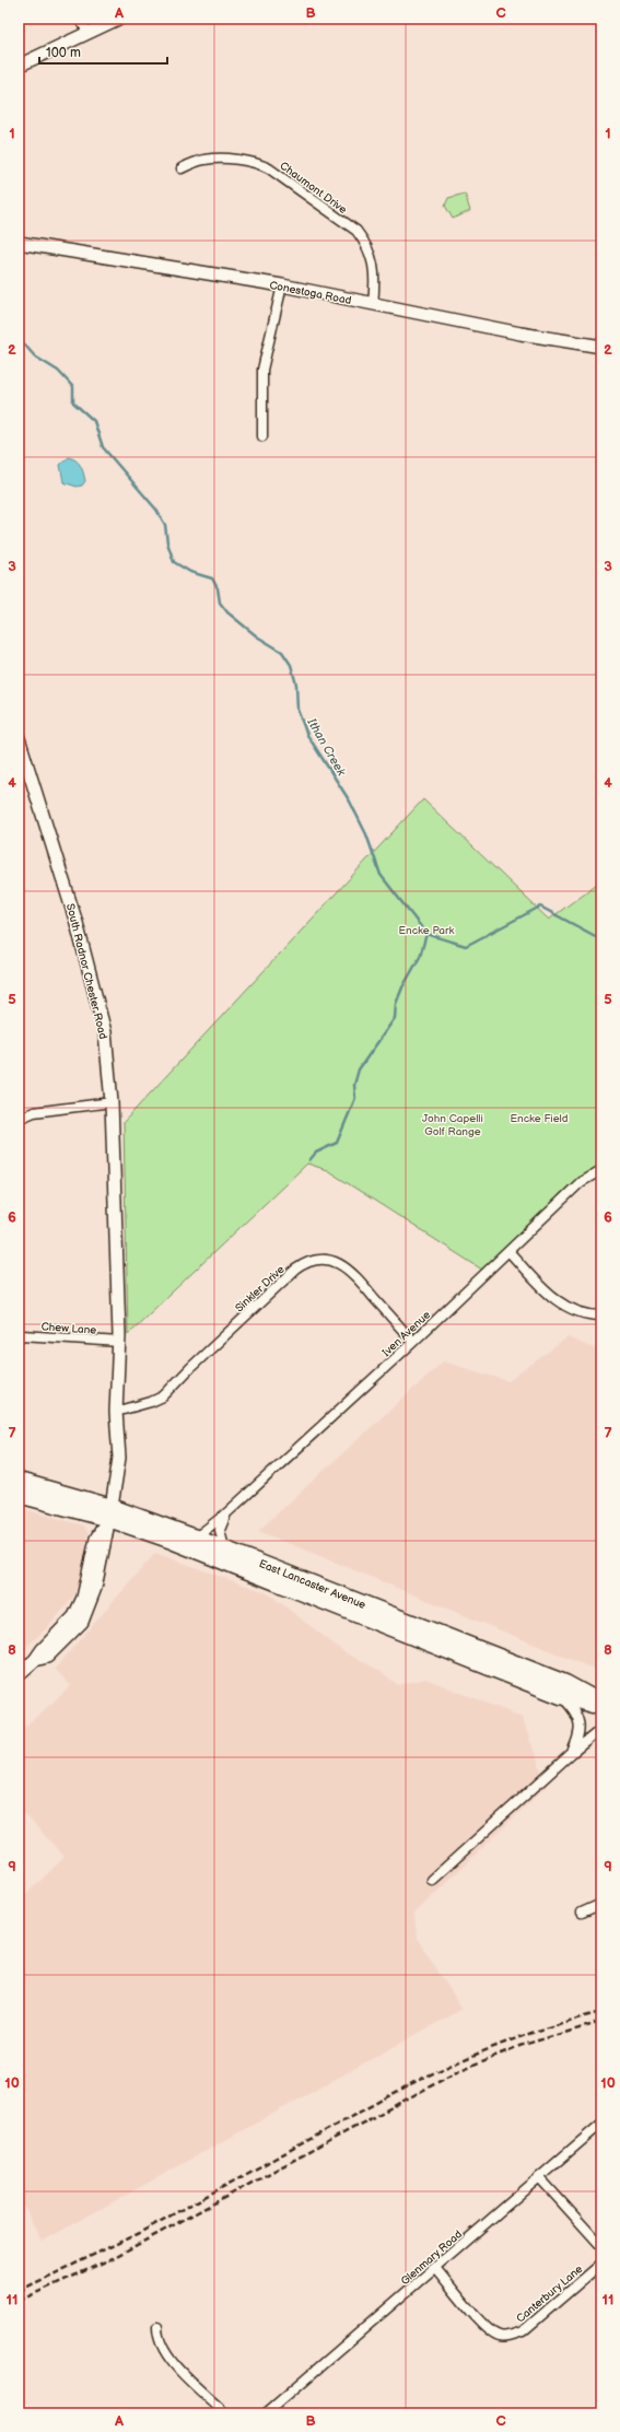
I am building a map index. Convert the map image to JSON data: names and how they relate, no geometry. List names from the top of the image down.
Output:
{
  "streets": {
    "highway": ["East Lancaster Avenue"],
    "main road": ["Conestoga Road", "South Radnor Chester Road"],
    "street": [
      "Chaumont Drive",
      "Sinkler Drive",
      "Chew Lane",
      "Iven Avenue",
      "Glenmary Road",
      "Canterbury Lane"
    ]
  },
  "crossings": [
    ["Chaumont Drive", "Conestoga Road"],
    ["South Radnor Chester Road", "Sinkler Drive"],
    ["South Radnor Chester Road", "Chew Lane"],
    ["South Radnor Chester Road", "East Lancaster Avenue"],
    ["Sinkler Drive", "Iven Avenue"],
    ["Iven Avenue", "East Lancaster Avenue"],
    ["Glenmary Road", "Canterbury Lane"]
  ],
  "water": ["Ithan Creek"],
  "parks": ["Encke Park", "John Capelli Golf Range", "Encke Field"],
  "scale_bar": "100 m",
  "grid": {
    "columns": ["A", "B", "C"],
    "rows": [
      "1",
      "2",
      "3",
      "4",
      "5",
      "6",
      "7",
      "8",
      "9",
      "10",
      "11"
    ]
  }
}
